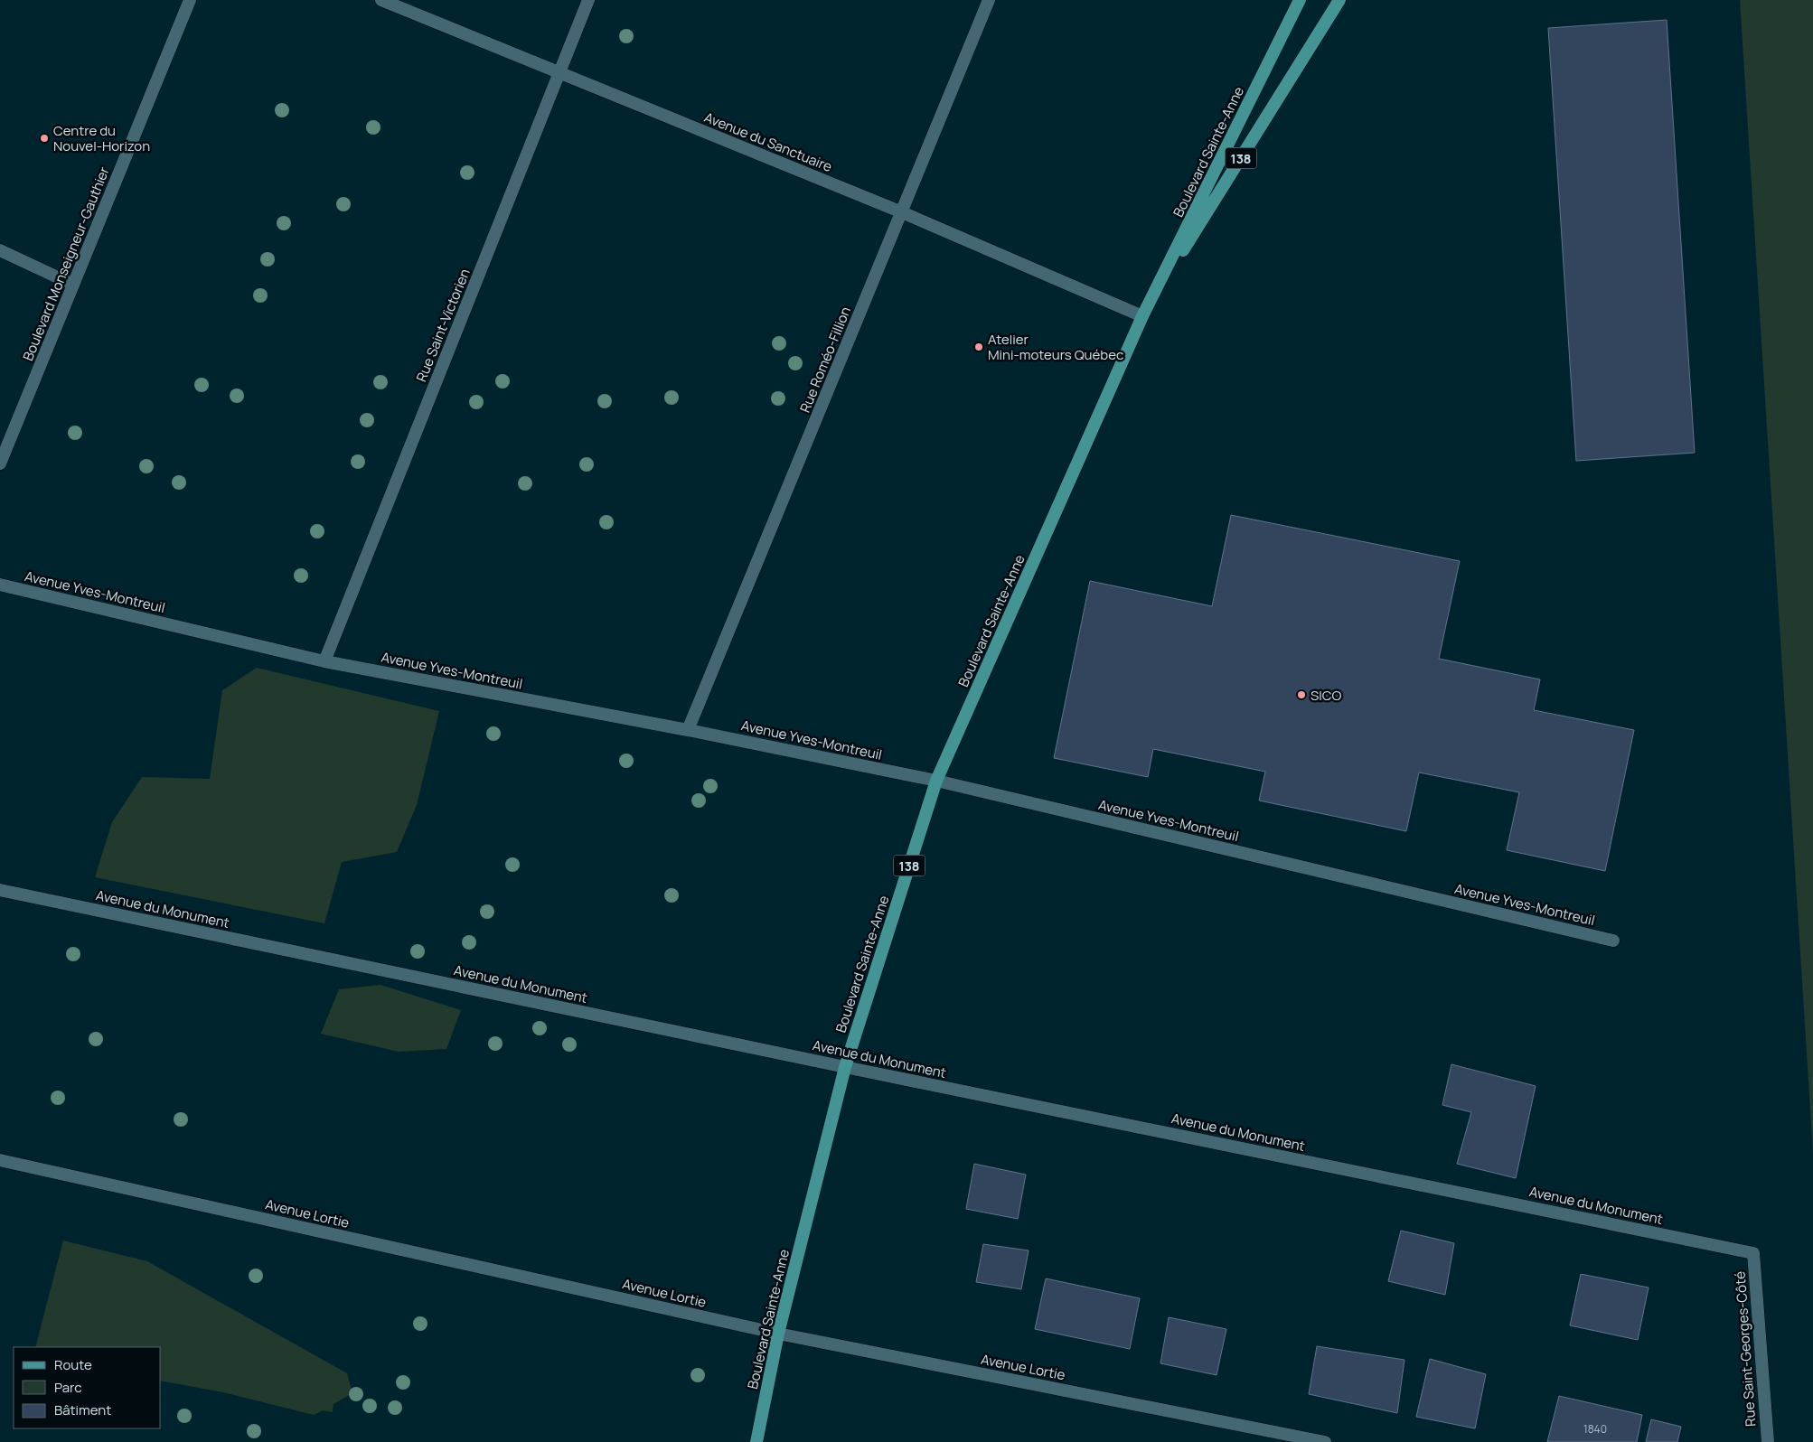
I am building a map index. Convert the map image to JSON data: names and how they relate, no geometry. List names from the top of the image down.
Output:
{
  "streets": {
    "main road": ["Boulevard Sainte-Anne", "138"],
    "street": [
      "Avenue du Sanctuaire",
      "Boulevard Monseigneur-Gauthier",
      "Rue Saint-Victorien",
      "Rue Roméo-Fillion",
      "Avenue Yves-Montreuil",
      "Avenue du Monument",
      "Avenue Lortie",
      "Rue Saint-Georges-Côté"
    ]
  },
  "crossings": [
    ["Avenue du Sanctuaire", "Boulevard Sainte-Anne"],
    ["Avenue du Sanctuaire", "Rue Saint-Victorien"],
    ["Avenue du Sanctuaire", "Rue Roméo-Fillion"],
    ["Boulevard Sainte-Anne", "Avenue Yves-Montreuil"],
    ["Boulevard Sainte-Anne", "Avenue du Monument"],
    ["Boulevard Sainte-Anne", "Avenue Lortie"],
    ["Rue Saint-Victorien", "Avenue Yves-Montreuil"],
    ["Rue Roméo-Fillion", "Avenue Yves-Montreuil"],
    ["Avenue du Monument", "Rue Saint-Georges-Côté"]
  ],
  "places": ["Centre du Nouvel-Horizon", "Atelier Mini-moteurs Québec", "SICO"],
  "house_numbers": ["1840"],
  "legend": ["Route", "Parc", "Bâtiment"]
}
